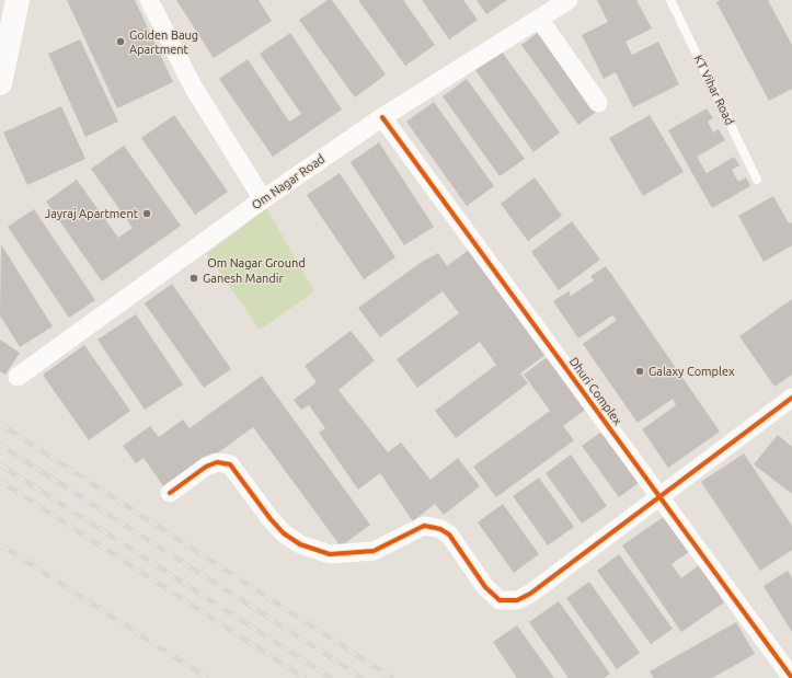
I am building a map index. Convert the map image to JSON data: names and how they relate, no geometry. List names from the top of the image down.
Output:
{
  "streets": {
    "street": ["Om Nagar Road", "Dhuri Complex"],
    "lane": ["KT Vihar Road"]
  },
  "crossings": [
    ["Om Nagar Road", "Dhuri Complex"]
  ],
  "parks": ["Om Nagar Ground"],
  "places": [
    "Golden Baug Apartment",
    "Jayraj Apartment",
    "Ganesh Mandir",
    "Galaxy Complex"
  ]
}
